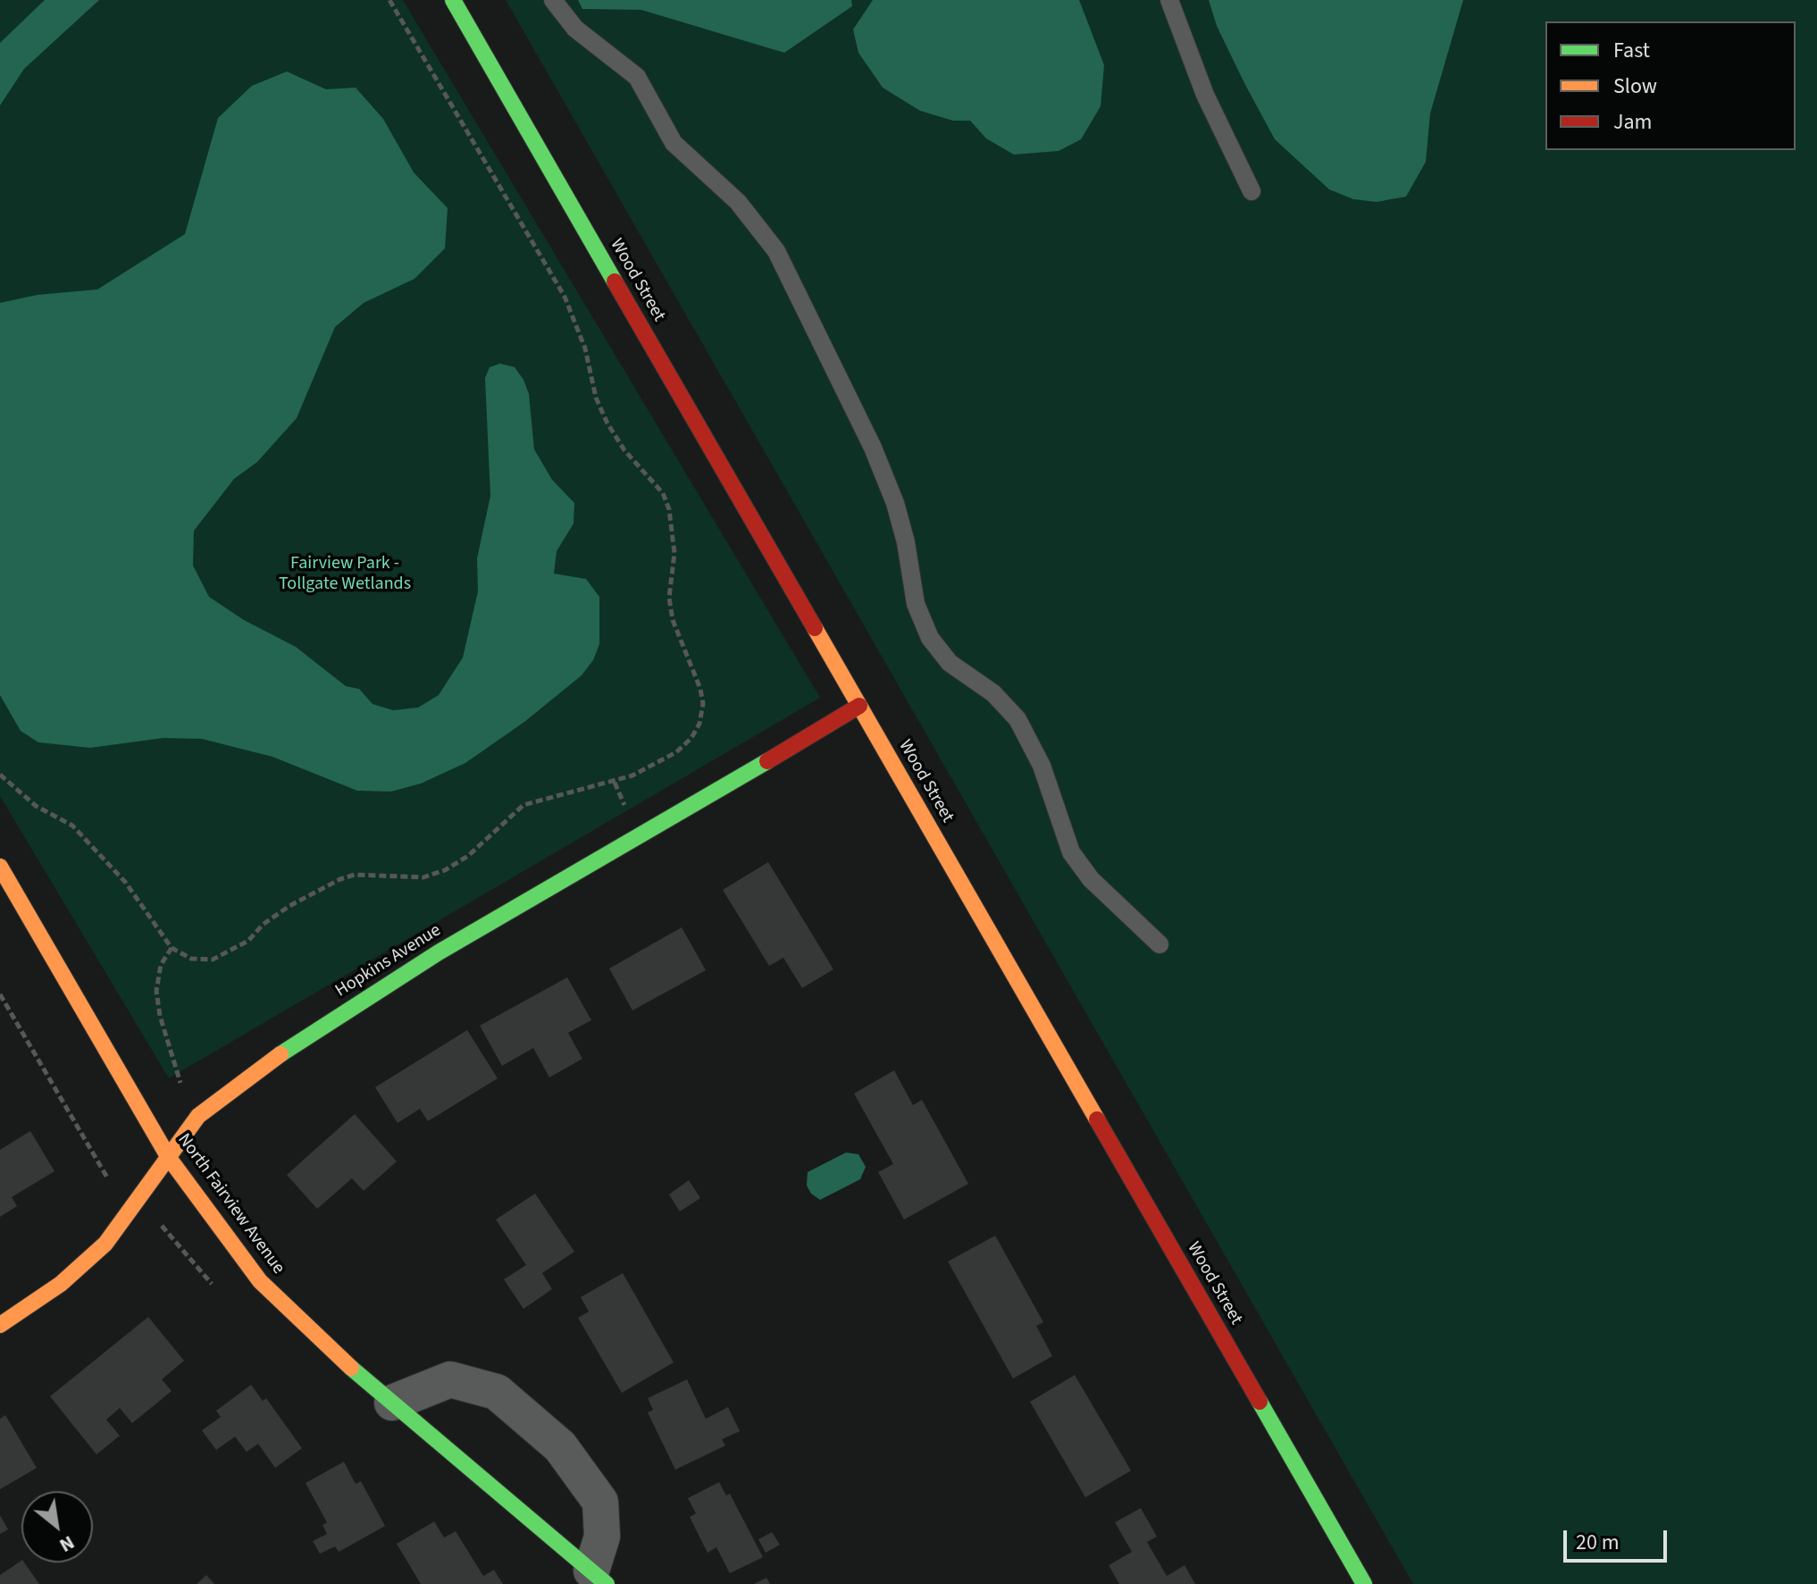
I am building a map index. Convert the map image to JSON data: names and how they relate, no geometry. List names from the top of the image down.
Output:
{
  "streets": {
    "street": ["Wood Street", "Hopkins Avenue", "North Fairview Avenue"]
  },
  "crossings": [
    ["Wood Street", "Hopkins Avenue"],
    ["Hopkins Avenue", "North Fairview Avenue"]
  ],
  "parks": ["Fairview Park - Tollgate Wetlands"],
  "legend": ["Fast", "Slow", "Jam"],
  "scale_bar": "20 m",
  "north": "bottom right"
}
